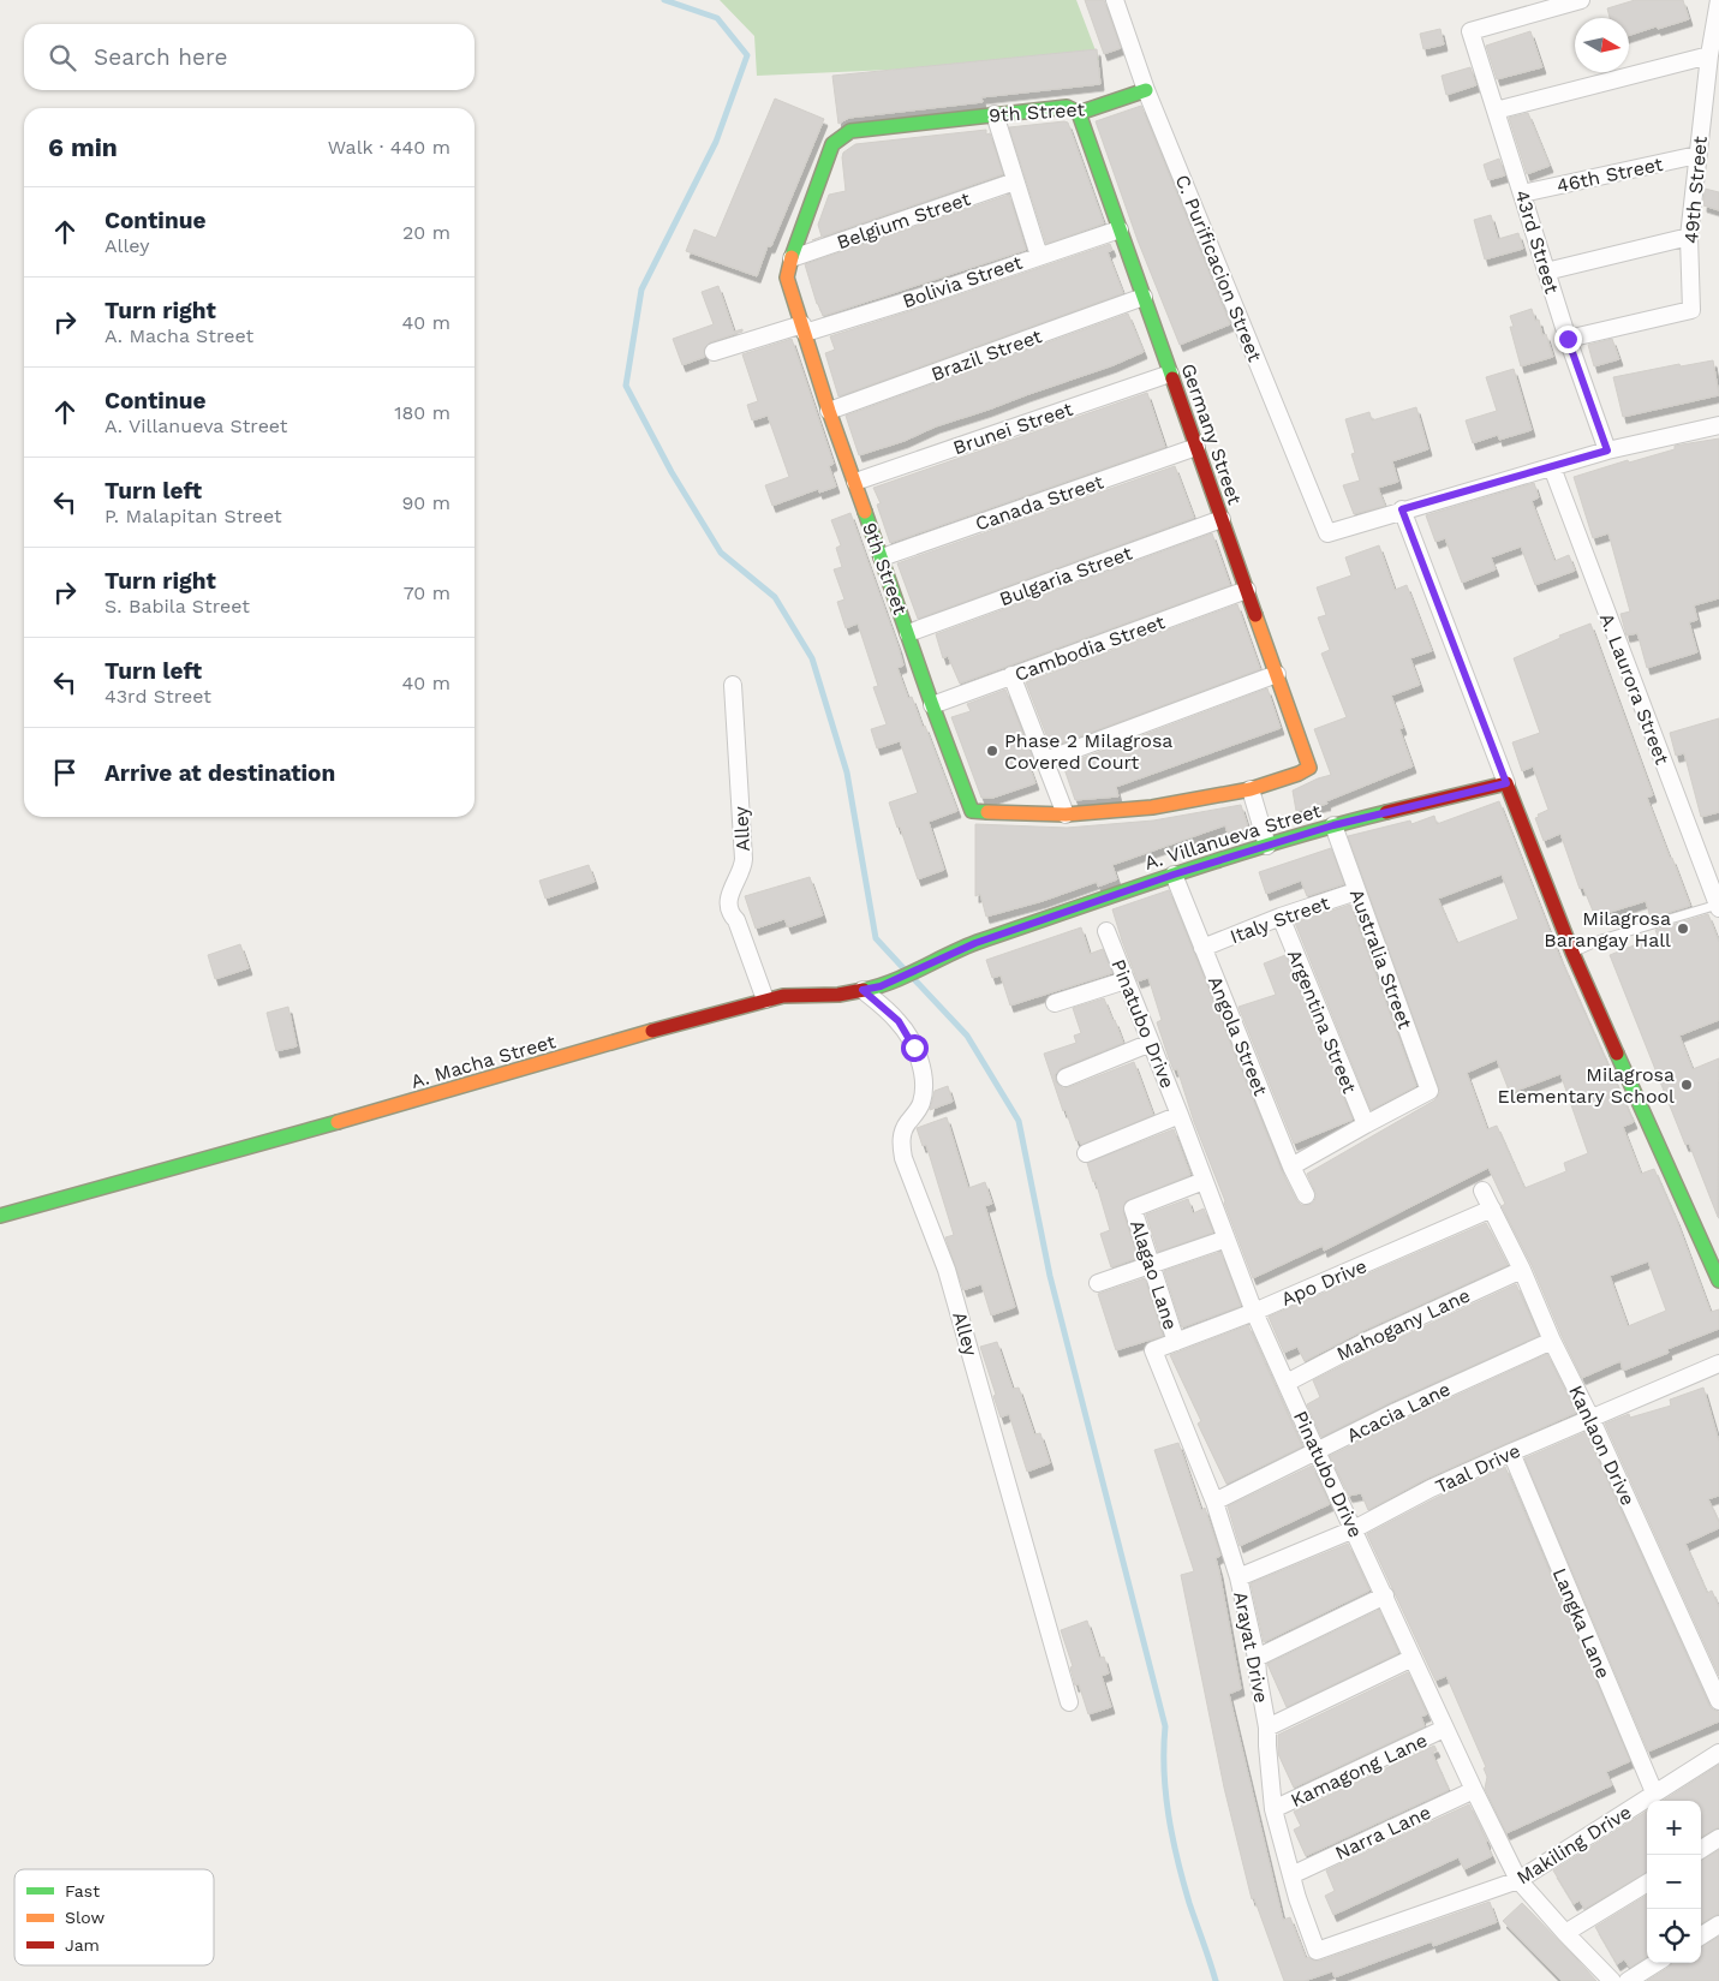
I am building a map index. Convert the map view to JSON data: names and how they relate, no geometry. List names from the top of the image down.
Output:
{
  "streets": {
    "street": [
      "9th Street",
      "46th Street",
      "49th Street",
      "Belgium Street",
      "43rd Street",
      "C. Purificacion Street",
      "Bolivia Street",
      "Brazil Street",
      "Brunei Street",
      "Germany Street",
      "Canada Street",
      "Bulgaria Street",
      "Cambodia Street",
      "A. Laurora Street",
      "Alley",
      "A. Villanueva Street",
      "Italy Street",
      "Australia Street",
      "Argentina Street",
      "Pinatubo Drive",
      "Angola Street",
      "A. Macha Street",
      "Alagao Lane",
      "Apo Drive",
      "Mahogany Lane",
      "Acacia Lane",
      "Kanlaon Drive",
      "Taal Drive",
      "Langka Lane",
      "Arayat Drive",
      "Kamagong Lane",
      "Narra Lane",
      "Makiling Drive"
    ]
  },
  "crossings": [
    ["9th Street", "Belgium Street"],
    ["9th Street", "C. Purificacion Street"],
    ["9th Street", "Bolivia Street"],
    ["9th Street", "Brazil Street"],
    ["9th Street", "Brunei Street"],
    ["9th Street", "Germany Street"],
    ["9th Street", "Canada Street"],
    ["9th Street", "Bulgaria Street"],
    ["9th Street", "Cambodia Street"],
    ["46th Street", "49th Street"],
    ["46th Street", "43rd Street"],
    ["49th Street", "43rd Street"],
    ["Bolivia Street", "Germany Street"],
    ["Brazil Street", "Germany Street"],
    ["Brunei Street", "Germany Street"],
    ["Germany Street", "Canada Street"],
    ["Germany Street", "Bulgaria Street"],
    ["Germany Street", "Cambodia Street"],
    ["Alley", "A. Macha Street"],
    ["A. Villanueva Street", "Australia Street"],
    ["A. Villanueva Street", "Angola Street"],
    ["A. Villanueva Street", "A. Macha Street"],
    ["Italy Street", "Australia Street"],
    ["Italy Street", "Argentina Street"],
    ["Italy Street", "Angola Street"],
    ["Australia Street", "Argentina Street"],
    ["Pinatubo Drive", "Alagao Lane"],
    ["Pinatubo Drive", "Apo Drive"],
    ["Pinatubo Drive", "Mahogany Lane"],
    ["Pinatubo Drive", "Acacia Lane"],
    ["Pinatubo Drive", "Taal Drive"],
    ["Pinatubo Drive", "Kamagong Lane"],
    ["Pinatubo Drive", "Narra Lane"],
    ["Pinatubo Drive", "Makiling Drive"],
    ["Alagao Lane", "Apo Drive"],
    ["Apo Drive", "Kanlaon Drive"],
    ["Apo Drive", "Arayat Drive"],
    ["Mahogany Lane", "Kanlaon Drive"],
    ["Acacia Lane", "Kanlaon Drive"],
    ["Acacia Lane", "Arayat Drive"],
    ["Kanlaon Drive", "Taal Drive"],
    ["Taal Drive", "Langka Lane"],
    ["Taal Drive", "Arayat Drive"],
    ["Langka Lane", "Makiling Drive"],
    ["Arayat Drive", "Kamagong Lane"],
    ["Arayat Drive", "Narra Lane"],
    ["Arayat Drive", "Makiling Drive"]
  ],
  "places": ["Phase 2 Milagrosa Covered Court", "Milagrosa Barangay Hall", "Milagrosa Elementary School"],
  "legend": ["Fast", "Slow", "Jam"],
  "north": "right",
  "page": {
    "search": "Search here",
    "heading": ["6 min", "Walk · 440 m"],
    "list": [
      ["Continue", "Alley", "20 m"],
      ["Turn right", "A. Macha Street", "40 m"],
      ["Continue", "A. Villanueva Street", "180 m"],
      ["Turn left", "P. Malapitan Street", "90 m"],
      ["Turn right", "S. Babila Street", "70 m"],
      ["Turn left", "43rd Street", "40 m"],
      "Arrive at destination"
    ],
    "map_buttons": ["+", "−"]
  }
}
